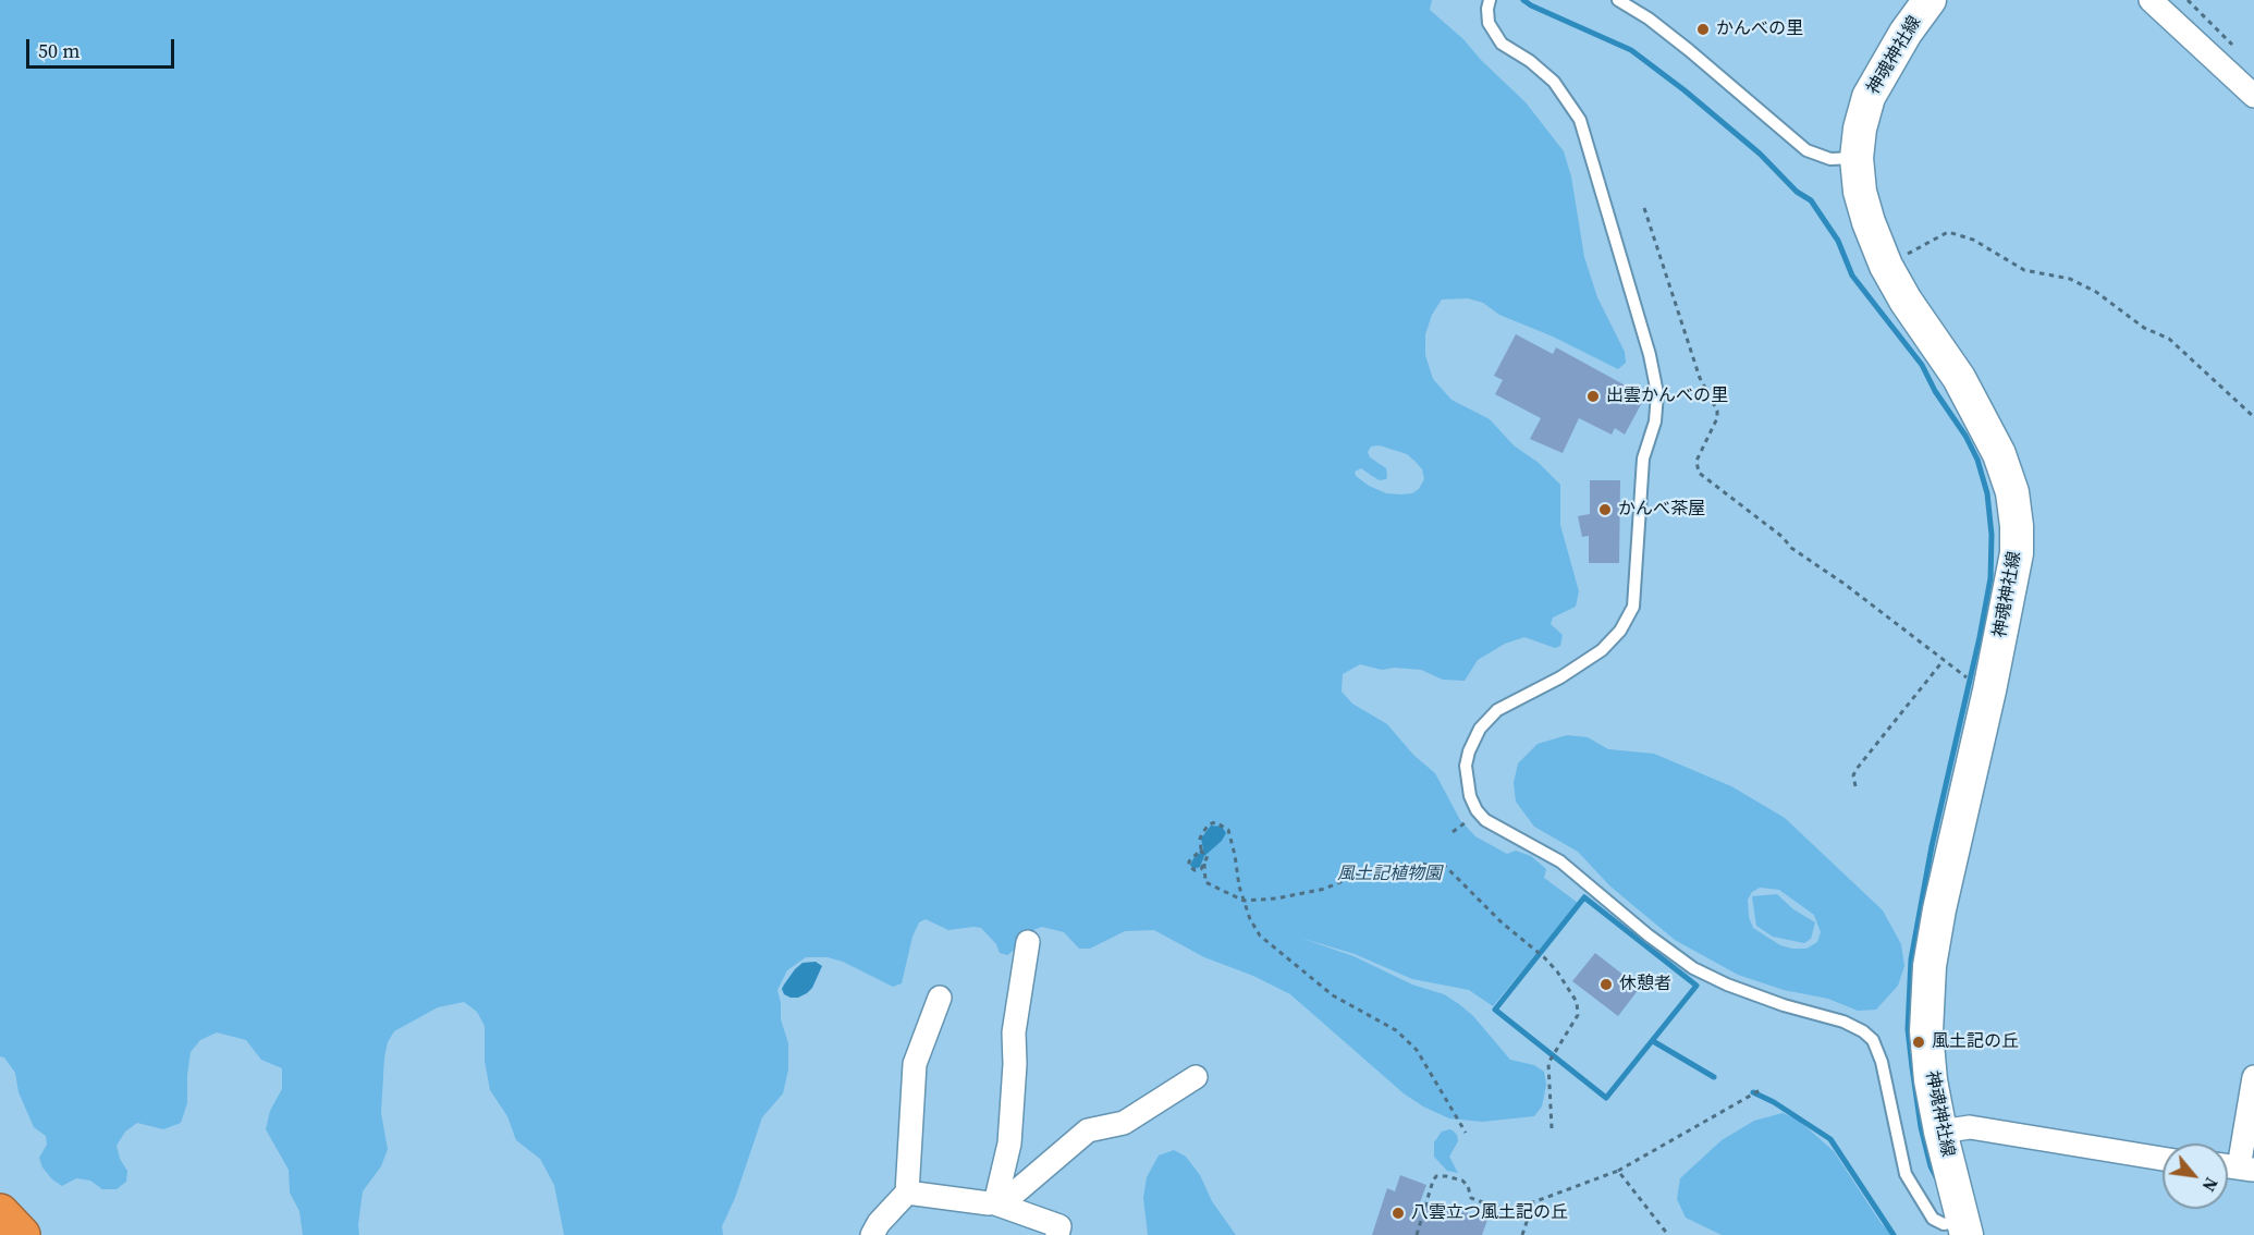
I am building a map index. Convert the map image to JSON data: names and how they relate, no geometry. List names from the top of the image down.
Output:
{
  "streets": {
    "main road": ["神魂神社線"]
  },
  "parks": ["風土記植物園"],
  "places": [
    "かんべの里",
    "出雲かんべの里",
    "かんべ茶屋",
    "休憩者",
    "風土記の丘",
    "八雲立つ風土記の丘"
  ],
  "scale_bar": "50 m",
  "north": "bottom right"
}
